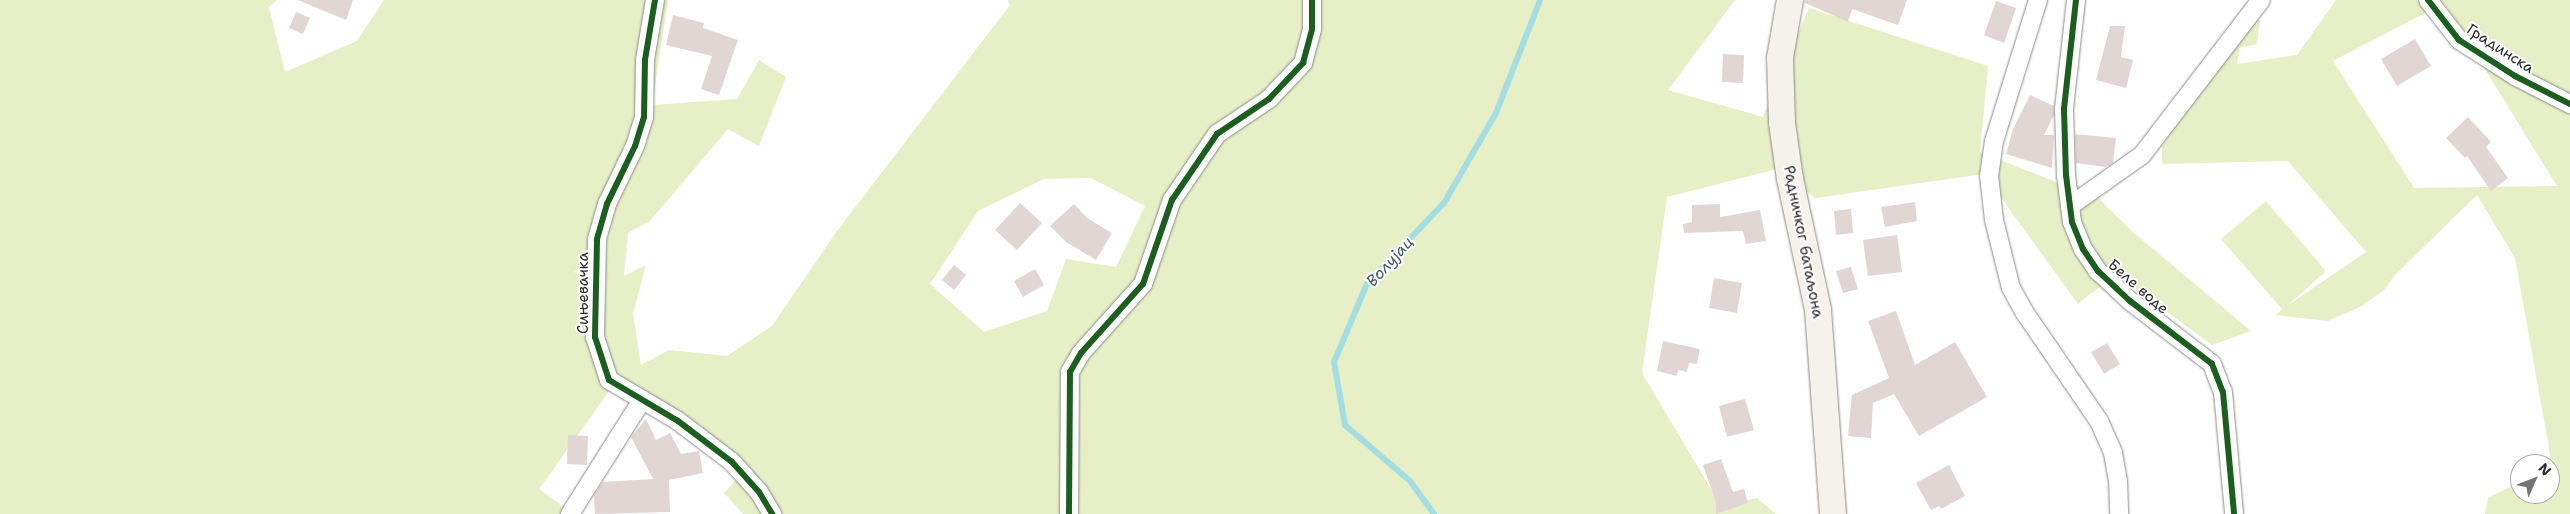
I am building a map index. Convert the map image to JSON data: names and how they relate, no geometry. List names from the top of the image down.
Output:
{
  "streets": {
    "main road": ["Радничког батаљона"],
    "street": ["Градинска", "Беле воде", "Сињевачка"]
  },
  "water": ["Волујац"],
  "north": "top right"
}
